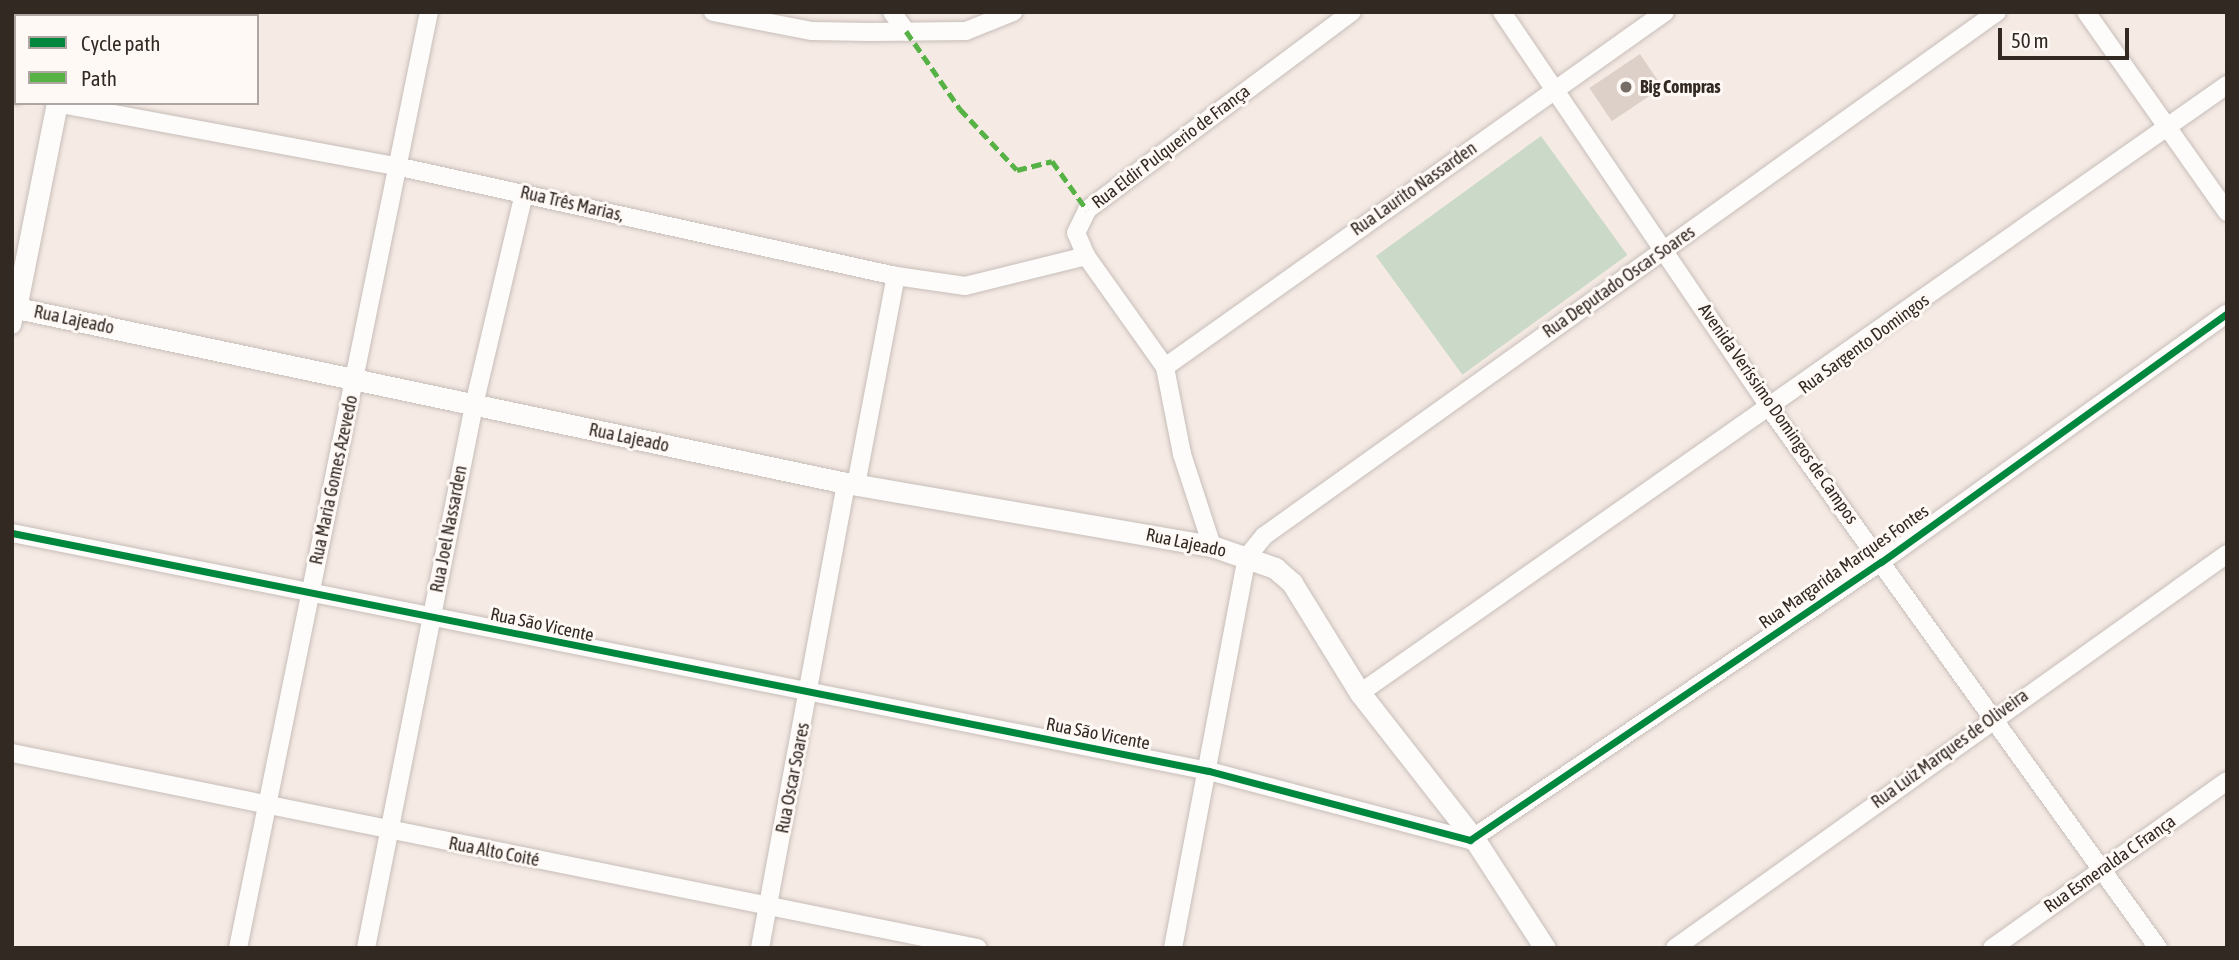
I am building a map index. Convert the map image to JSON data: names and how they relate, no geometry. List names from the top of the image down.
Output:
{
  "streets": {
    "street": [
      "Rua Eldir Pulquerio de França",
      "Rua Laurito Nassarden",
      "Rua Três Marias,",
      "Rua Deputado Oscar Soares",
      "Rua Lajeado",
      "Rua Sargento Domingos",
      "Avenida Veríssimo Domingos de Campos",
      "Rua Maria Gomes Azevedo",
      "Rua Joel Nassarden",
      "Rua Margarida Marques Fontes",
      "Rua São Vicente",
      "Rua Luiz Marques de Oliveira",
      "Rua Oscar Soares",
      "Rua Alto Coité",
      "Rua Esmeralda C França"
    ]
  },
  "crossings": [
    ["Rua Eldir Pulquerio de França", "Rua Laurito Nassarden"],
    ["Rua Eldir Pulquerio de França", "Rua Três Marias,"],
    ["Rua Eldir Pulquerio de França", "Rua Lajeado"],
    ["Rua Laurito Nassarden", "Avenida Veríssimo Domingos de Campos"],
    ["Rua Três Marias,", "Rua Maria Gomes Azevedo"],
    ["Rua Três Marias,", "Rua Joel Nassarden"],
    ["Rua Três Marias,", "Rua Oscar Soares"],
    ["Rua Deputado Oscar Soares", "Rua Lajeado"],
    ["Rua Deputado Oscar Soares", "Avenida Veríssimo Domingos de Campos"],
    ["Rua Lajeado", "Rua Sargento Domingos"],
    ["Rua Lajeado", "Rua Maria Gomes Azevedo"],
    ["Rua Lajeado", "Rua Joel Nassarden"],
    ["Rua Lajeado", "Rua Margarida Marques Fontes"],
    ["Rua Lajeado", "Rua São Vicente"],
    ["Rua Lajeado", "Rua Oscar Soares"],
    ["Rua Sargento Domingos", "Avenida Veríssimo Domingos de Campos"],
    ["Avenida Veríssimo Domingos de Campos", "Rua Margarida Marques Fontes"],
    ["Avenida Veríssimo Domingos de Campos", "Rua Luiz Marques de Oliveira"],
    ["Avenida Veríssimo Domingos de Campos", "Rua Esmeralda C França"],
    ["Rua Maria Gomes Azevedo", "Rua São Vicente"],
    ["Rua Maria Gomes Azevedo", "Rua Alto Coité"],
    ["Rua Joel Nassarden", "Rua São Vicente"],
    ["Rua Joel Nassarden", "Rua Alto Coité"],
    ["Rua Margarida Marques Fontes", "Rua São Vicente"],
    ["Rua São Vicente", "Rua Oscar Soares"],
    ["Rua Oscar Soares", "Rua Alto Coité"]
  ],
  "places": ["Big Compras"],
  "legend": ["Cycle path", "Path"],
  "scale_bar": "50 m"
}
